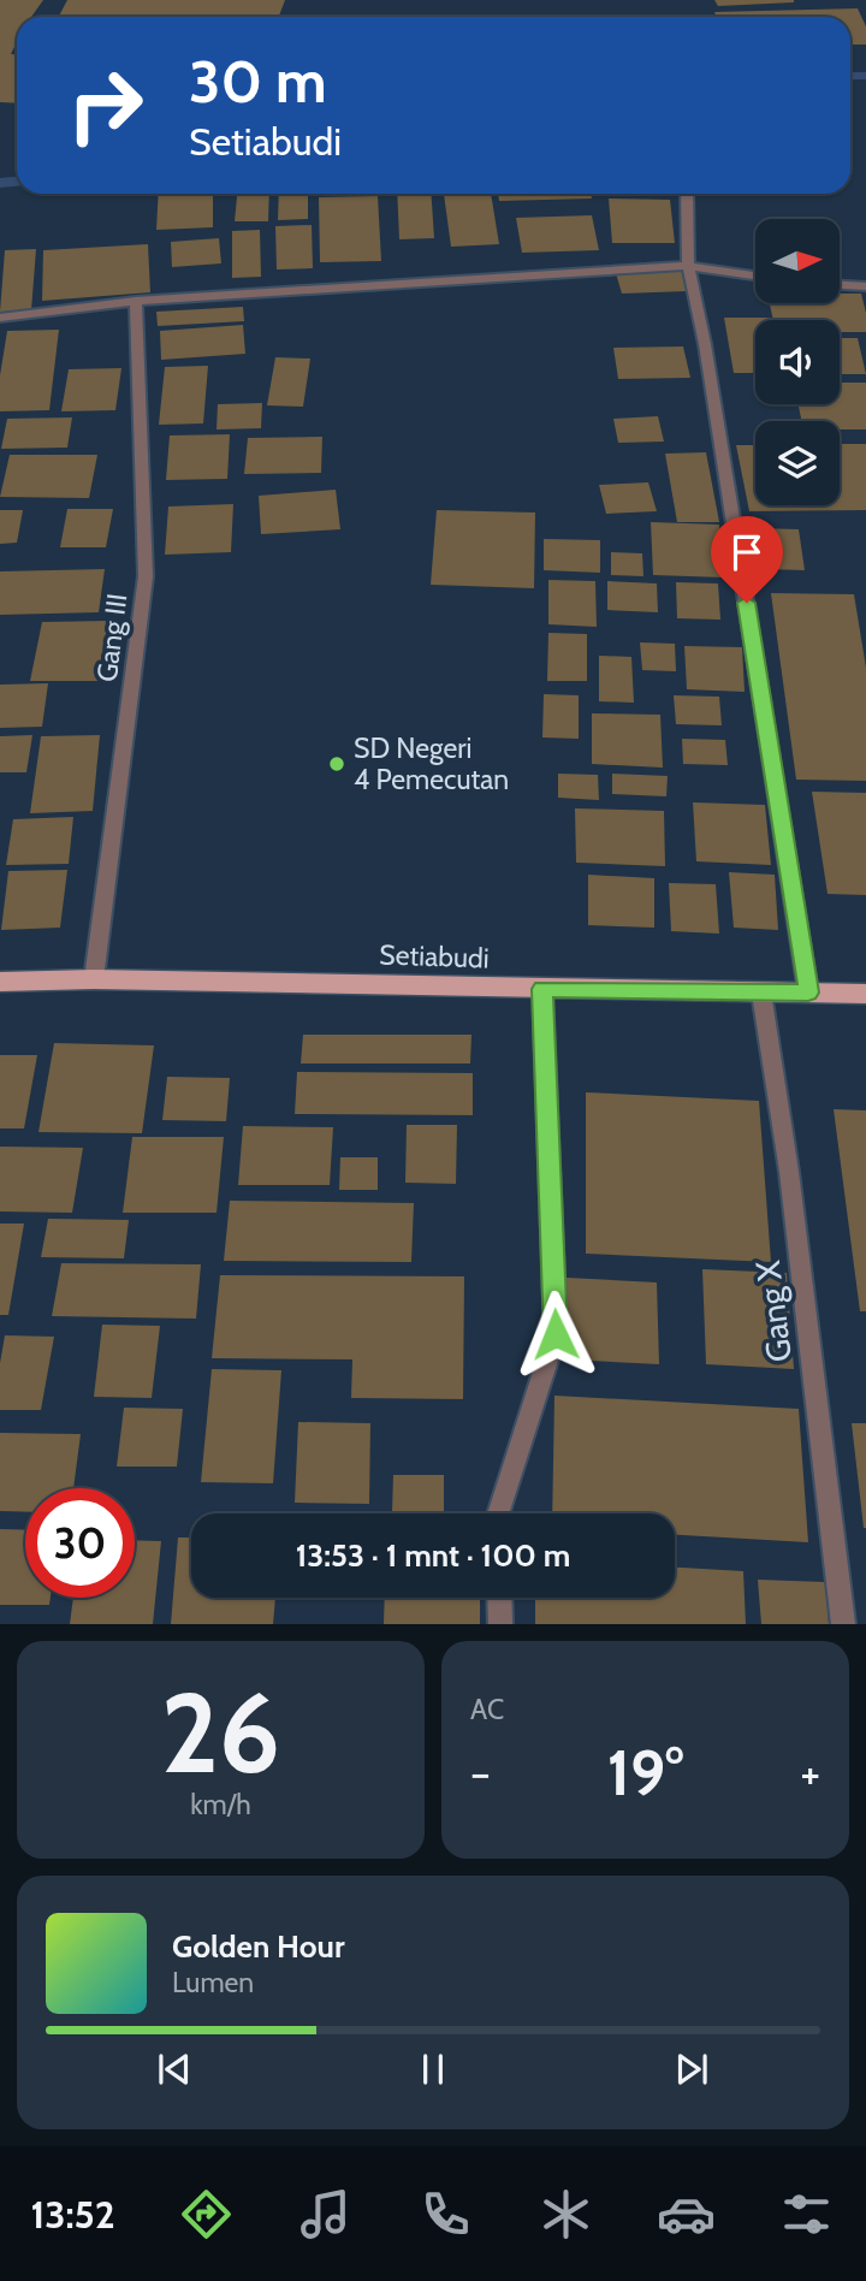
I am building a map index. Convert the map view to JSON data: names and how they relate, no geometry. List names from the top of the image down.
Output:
{
  "streets": {
    "main road": ["Setiabudi"],
    "street": ["Gang III", "Gang X"]
  },
  "crossings": [
    ["Gang III", "Setiabudi"],
    ["Setiabudi", "Gang X"]
  ],
  "places": ["SD Negeri 4 Pemecutan"],
  "north": "right",
  "page": {
    "turn": ["30 m", "Setiabudi"],
    "limit": "30",
    "trip": "13:53 · 1 mnt · 100 m",
    "tile": [
      ["26", "km/h"],
      "AC"
    ],
    "heat": ["−", "19°", "+"],
    "song": ["Golden Hour", "Lumen"],
    "tabs": "13:52"
  }
}
